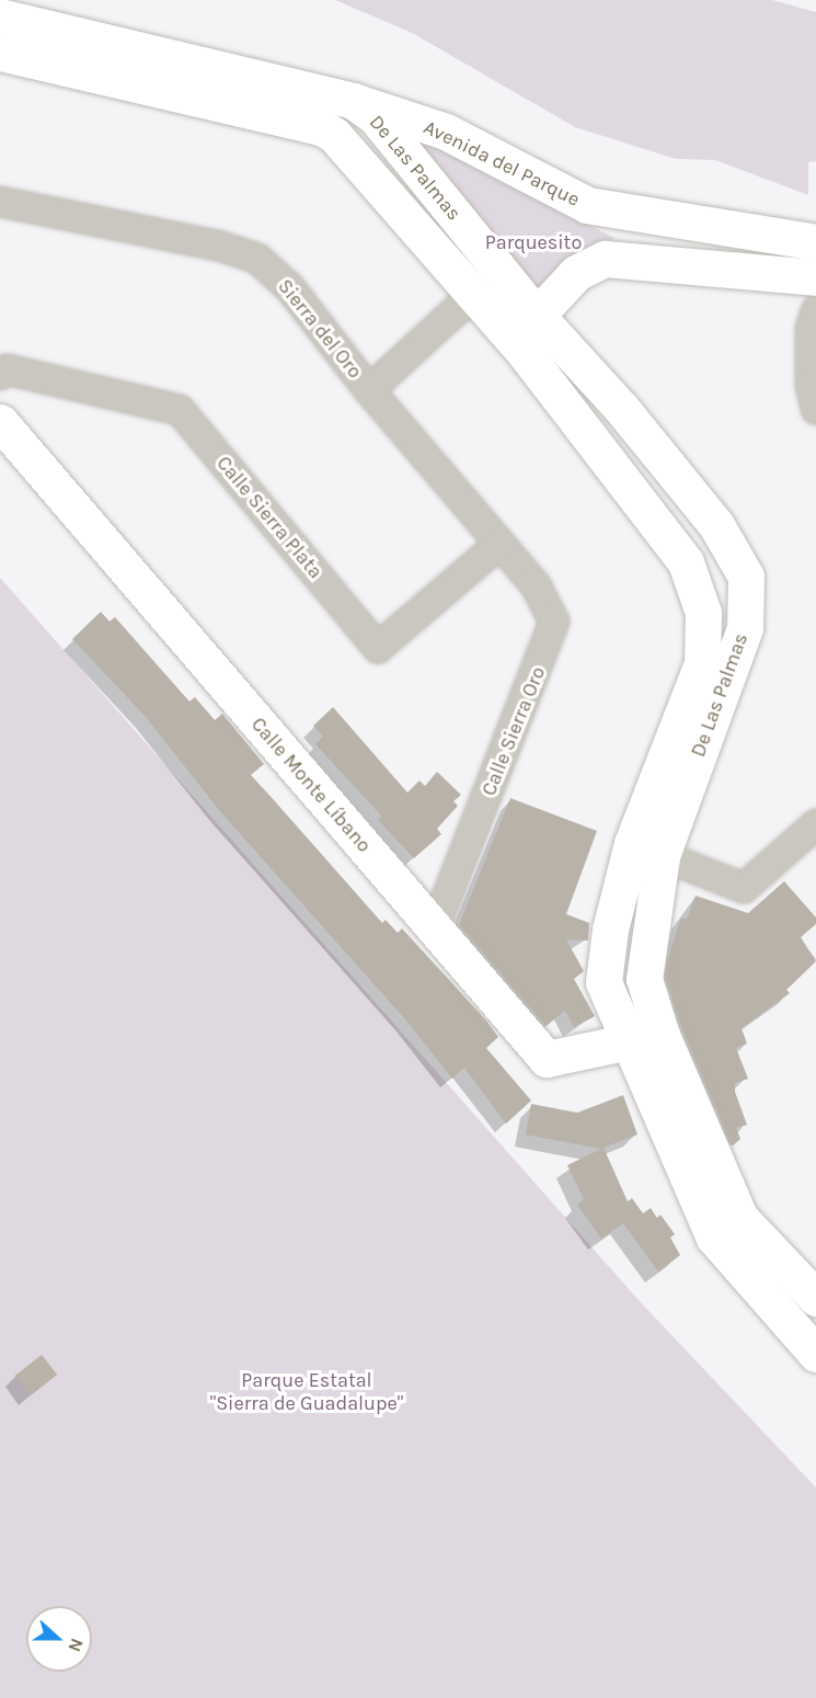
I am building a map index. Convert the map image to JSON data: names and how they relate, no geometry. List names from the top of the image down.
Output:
{
  "streets": {
    "street": [
      "Avenida del Parque",
      "De Las Palmas",
      "Sierra del Oro",
      "Calle Sierra Plata",
      "Calle Sierra Oro",
      "Calle Monte Líbano"
    ]
  },
  "crossings": [
    ["Avenida del Parque", "De Las Palmas"],
    ["De Las Palmas", "Calle Monte Líbano"],
    ["Sierra del Oro", "Calle Sierra Plata"],
    ["Sierra del Oro", "Calle Sierra Oro"],
    ["Calle Sierra Plata", "Calle Sierra Oro"],
    ["Calle Sierra Oro", "Calle Monte Líbano"]
  ],
  "parks": ["Parquesito", "Parque Estatal \"Sierra de Guadalupe\""],
  "north": "right"
}
